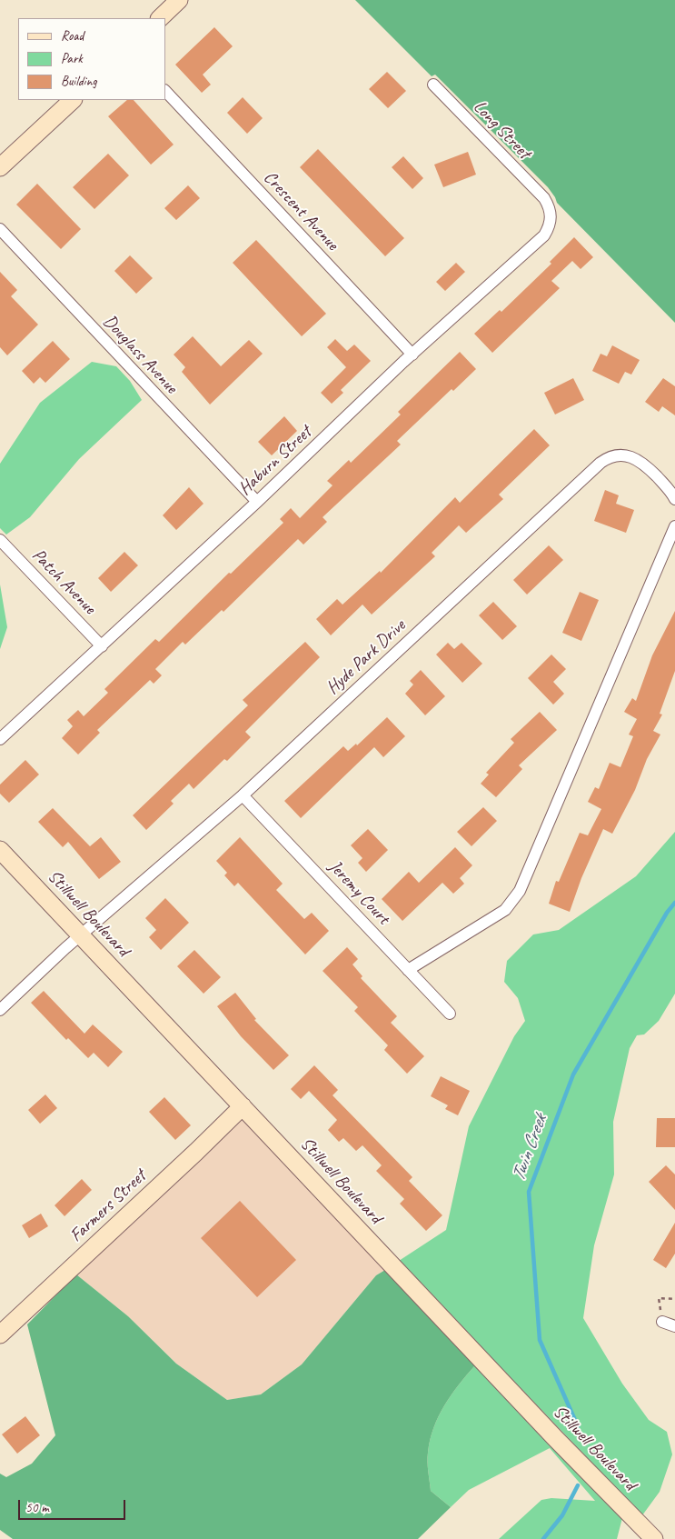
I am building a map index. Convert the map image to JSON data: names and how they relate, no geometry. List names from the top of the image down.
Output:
{
  "streets": {
    "street": [
      "Long Street",
      "Crescent Avenue",
      "Douglass Avenue",
      "Haburn Street",
      "Patch Avenue",
      "Hyde Park Drive",
      "Jeremy Court",
      "Stillwell Boulevard",
      "Farmers Street"
    ]
  },
  "crossings": [
    ["Long Street", "Haburn Street"],
    ["Crescent Avenue", "Haburn Street"],
    ["Douglass Avenue", "Haburn Street"],
    ["Haburn Street", "Patch Avenue"],
    ["Hyde Park Drive", "Jeremy Court"],
    ["Hyde Park Drive", "Stillwell Boulevard"],
    ["Stillwell Boulevard", "Farmers Street"]
  ],
  "water": ["Twin Creek"],
  "legend": ["Road", "Park", "Building"],
  "scale_bar": "50 m"
}
